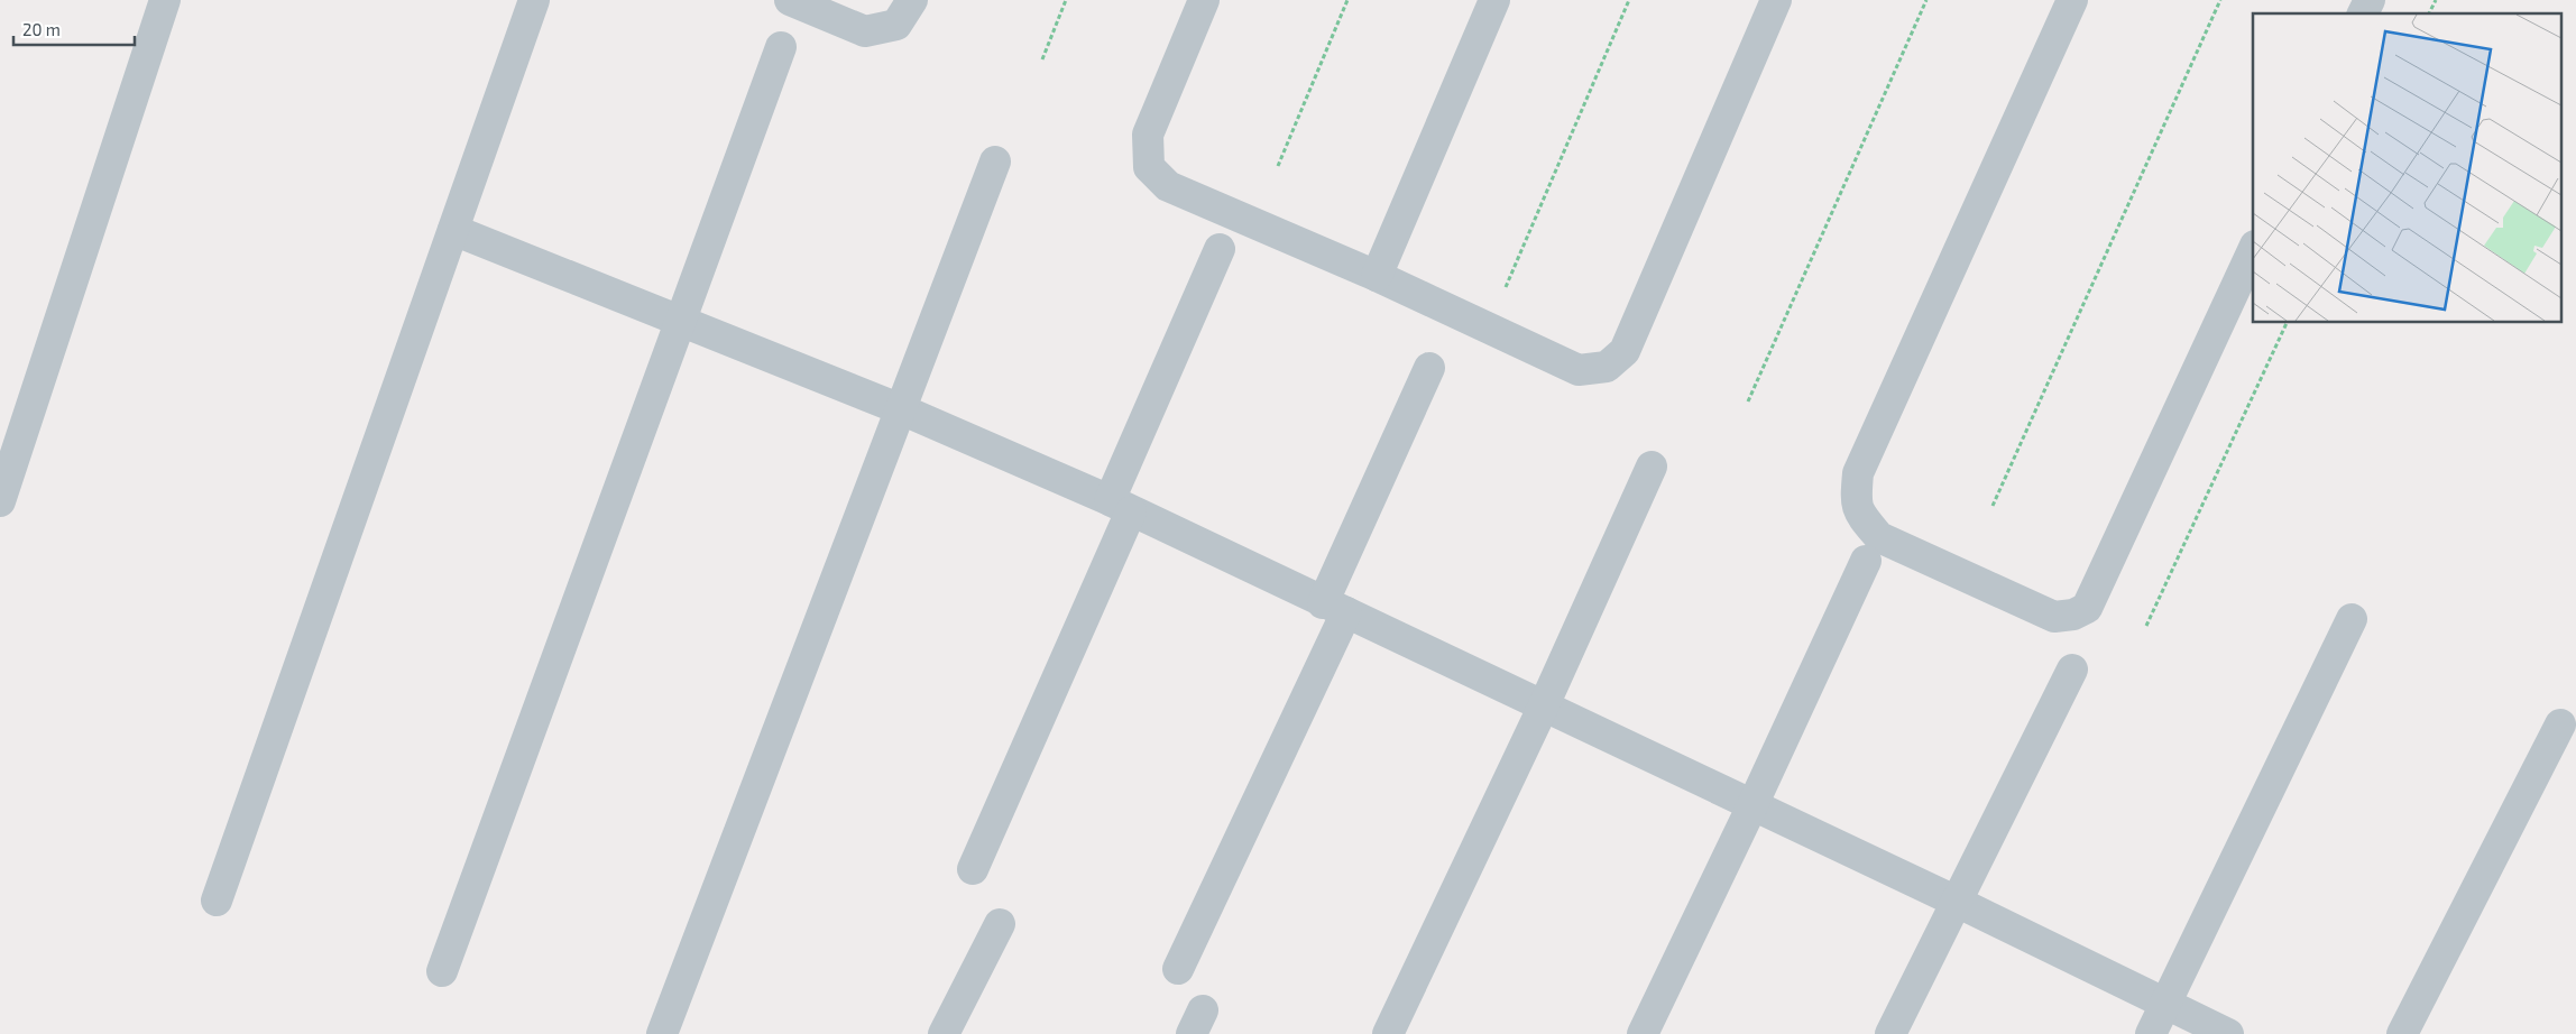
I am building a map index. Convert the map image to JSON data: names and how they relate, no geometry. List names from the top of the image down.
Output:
{
  "scale_bar": "20 m"
}
